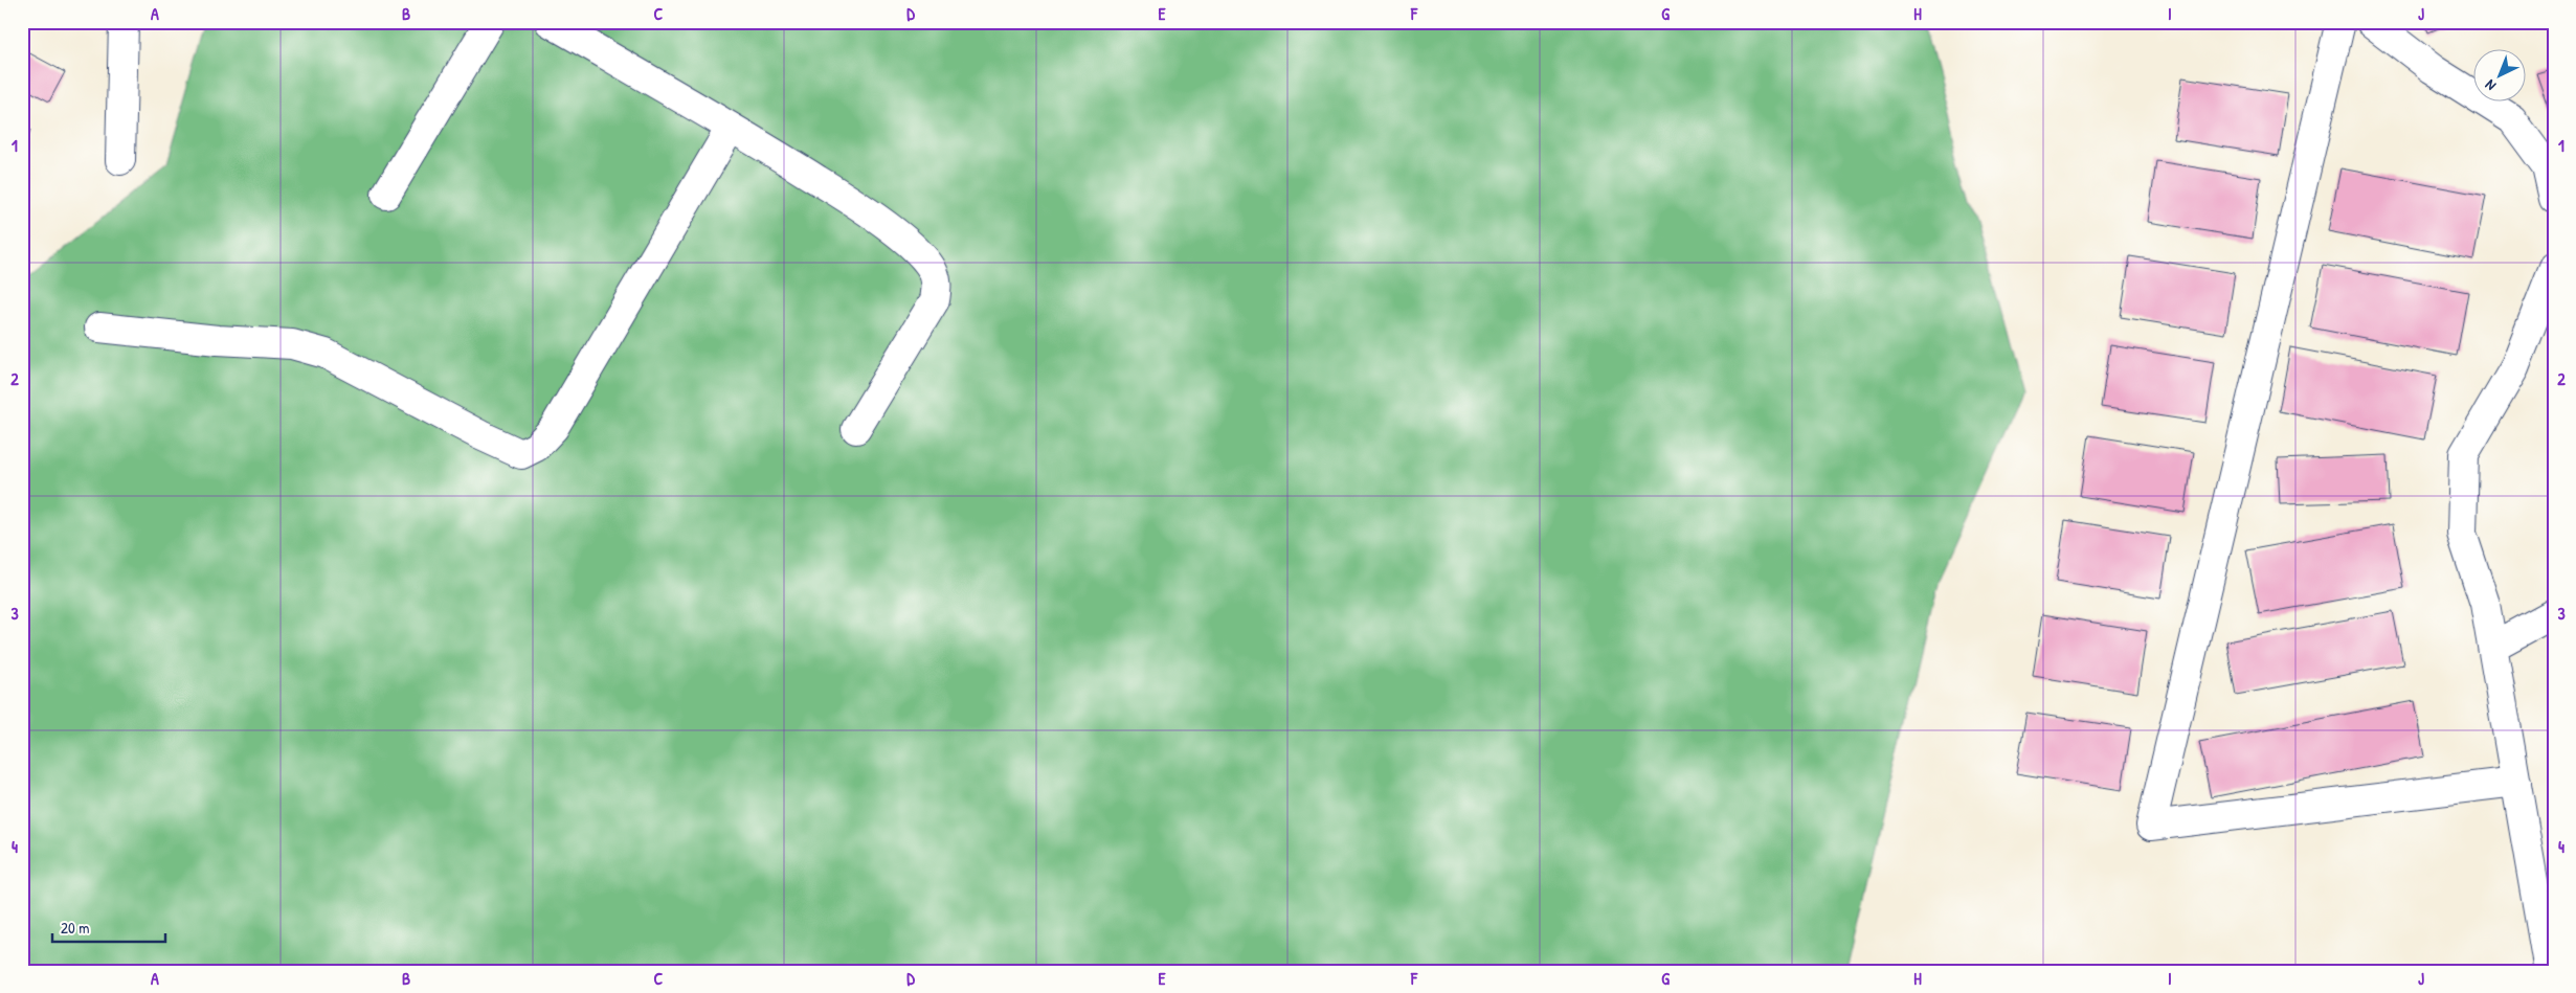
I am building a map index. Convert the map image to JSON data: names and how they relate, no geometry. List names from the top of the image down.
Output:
{
  "scale_bar": "20 m",
  "north": "bottom left",
  "grid": {
    "columns": [
      "A",
      "B",
      "C",
      "D",
      "E",
      "F",
      "G",
      "H",
      "I",
      "J"
    ],
    "rows": [
      "1",
      "2",
      "3",
      "4"
    ]
  }
}
